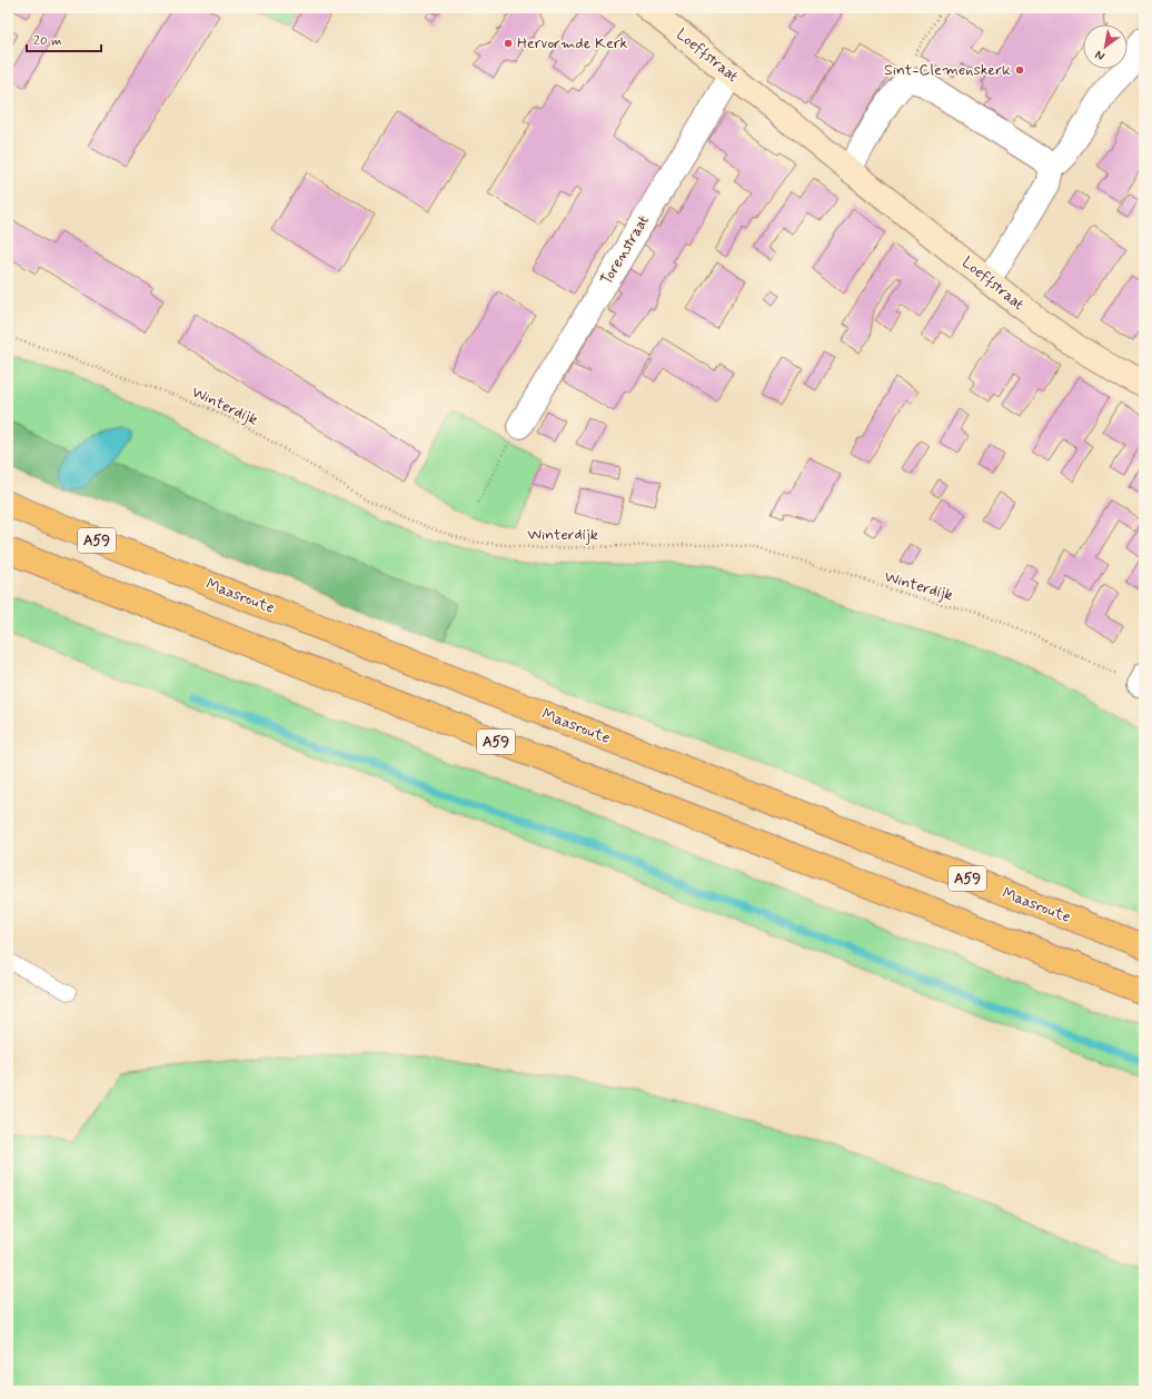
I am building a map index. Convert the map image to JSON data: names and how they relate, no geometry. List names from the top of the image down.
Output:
{
  "streets": {
    "highway": ["A59", "Maasroute"],
    "main road": ["Loeffstraat"],
    "street": ["Torenstraat"],
    "path": ["Winterdijk"]
  },
  "crossings": [
    ["Loeffstraat", "Torenstraat"]
  ],
  "places": ["Hervormde Kerk", "Sint-Clemenskerk"],
  "scale_bar": "20 m",
  "north": "bottom left"
}
